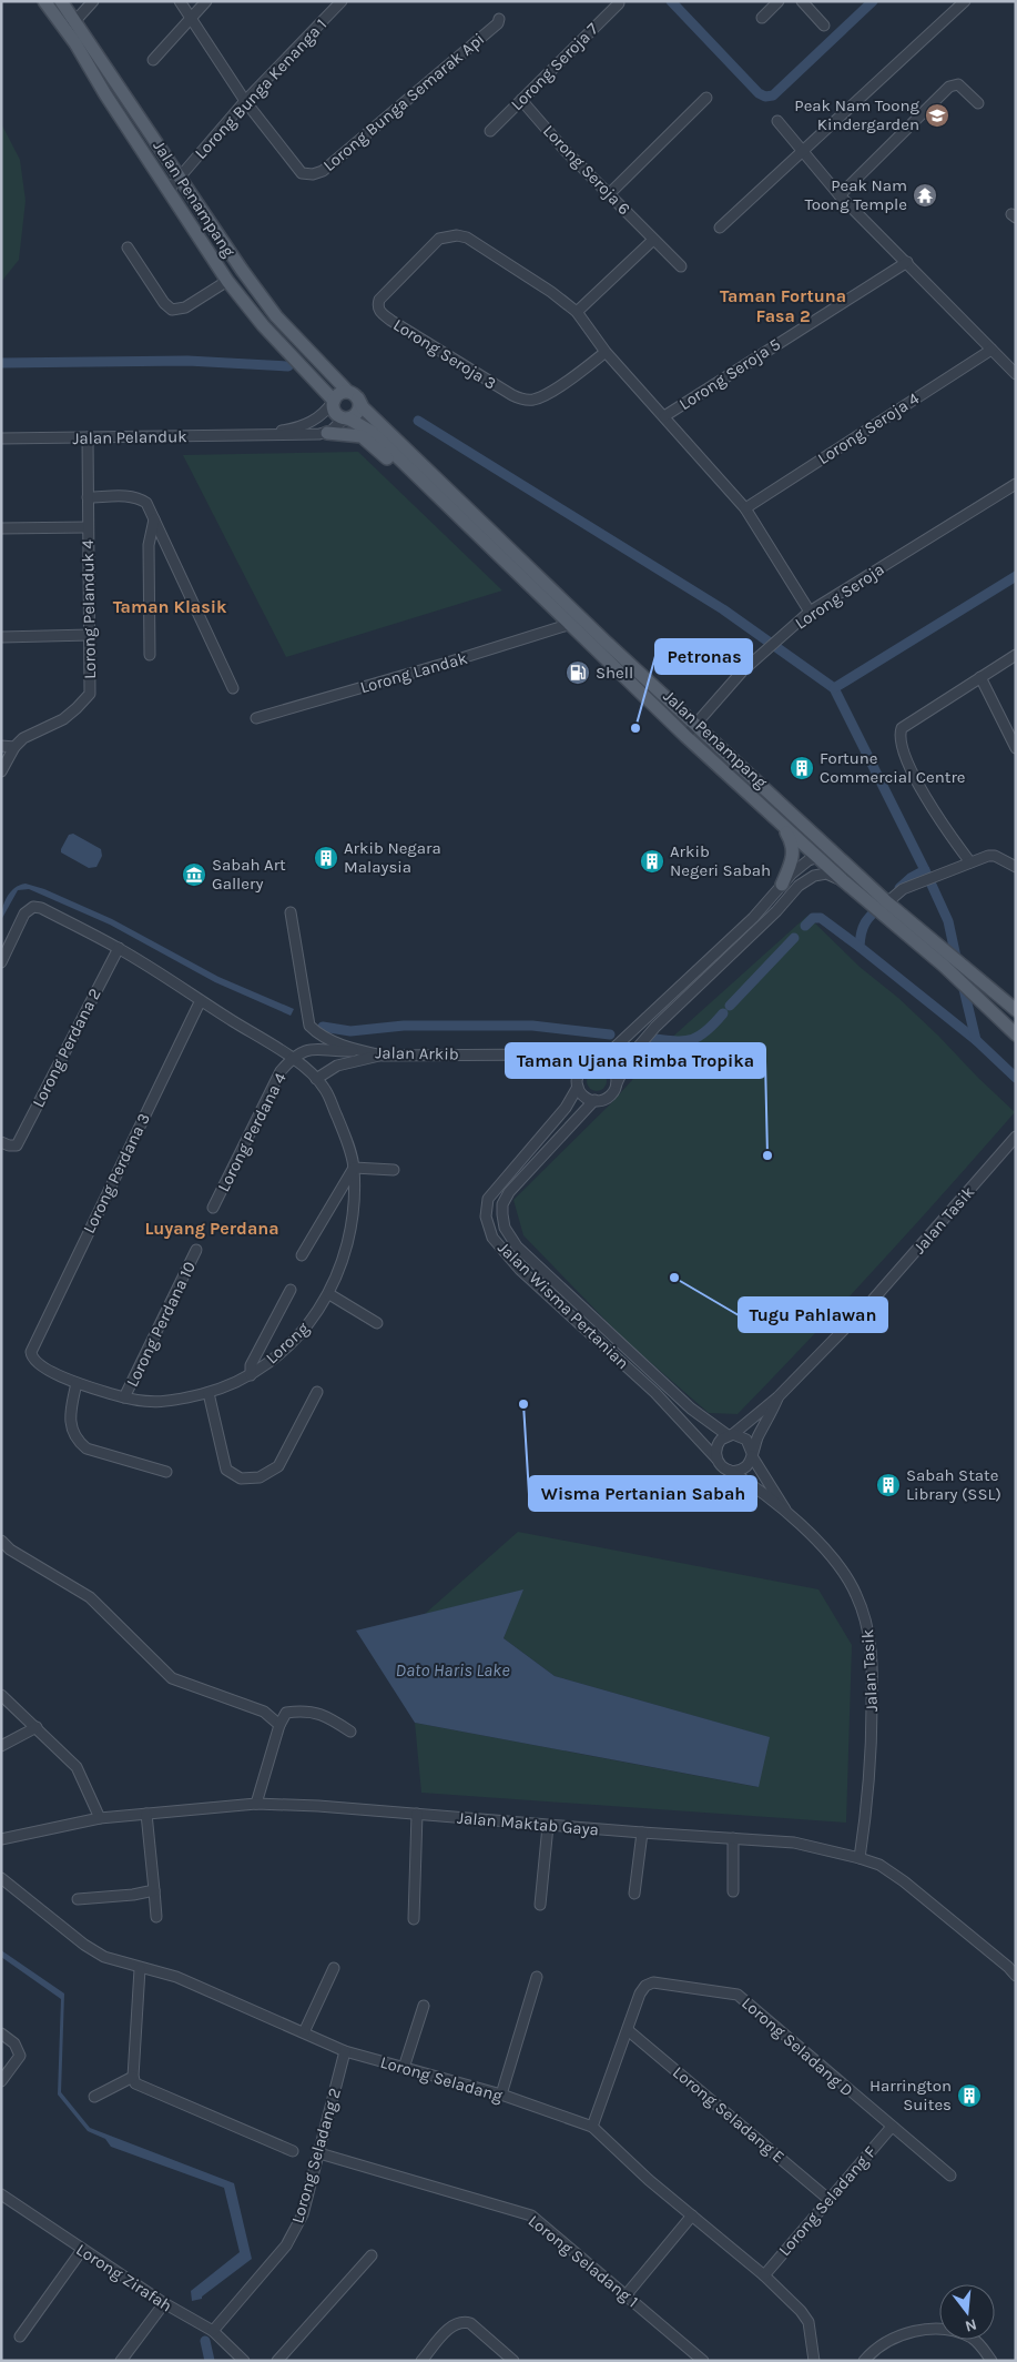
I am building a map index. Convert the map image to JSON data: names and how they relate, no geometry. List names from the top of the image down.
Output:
{
  "streets": {
    "main road": ["Jalan Penampang"],
    "street": [
      "Lorong Seroja 7",
      "Lorong Bunga Kenanga 1",
      "Lorong Bunga Semarak Api",
      "Lorong Seroja 6",
      "Lorong Seroja 3",
      "Lorong Seroja 5",
      "Lorong Seroja 4",
      "Jalan Pelanduk",
      "Lorong Seroja",
      "Lorong Pelanduk 4",
      "Lorong Landak",
      "Lorong Perdana 2",
      "Jalan Arkib",
      "Lorong Perdana 4",
      "Lorong Perdana 3",
      "Jalan Tasik",
      "Jalan Wisma Pertanian",
      "Lorong Perdana 10",
      "Lorong",
      "Jalan Maktab Gaya",
      "Lorong Seladang D",
      "Lorong Seladang",
      "Lorong Seladang E",
      "Lorong Seladang 2",
      "Lorong Seladang F",
      "Lorong Seladang 1",
      "Lorong Zirafah"
    ]
  },
  "crossings": [
    ["Lorong Seroja 7", "Lorong Seroja 6"],
    ["Lorong Bunga Kenanga 1", "Lorong Bunga Semarak Api"],
    ["Lorong Bunga Kenanga 1", "Jalan Penampang"],
    ["Jalan Penampang", "Jalan Pelanduk"],
    ["Jalan Penampang", "Lorong Seroja"],
    ["Jalan Penampang", "Lorong Landak"],
    ["Lorong Seroja 3", "Lorong Seroja 5"],
    ["Lorong Seroja 3", "Lorong Seroja 4"],
    ["Lorong Seroja 3", "Lorong Seroja"],
    ["Jalan Pelanduk", "Lorong Pelanduk 4"],
    ["Lorong Perdana 2", "Lorong"],
    ["Jalan Arkib", "Jalan Wisma Pertanian"],
    ["Lorong Perdana 4", "Lorong"],
    ["Lorong Perdana 3", "Lorong"],
    ["Jalan Tasik", "Jalan Wisma Pertanian"],
    ["Jalan Tasik", "Jalan Maktab Gaya"],
    ["Lorong Perdana 10", "Lorong"],
    ["Lorong Seladang D", "Lorong Seladang"],
    ["Lorong Seladang D", "Lorong Seladang E"],
    ["Lorong Seladang D", "Lorong Seladang F"],
    ["Lorong Seladang", "Lorong Seladang 2"],
    ["Lorong Seladang", "Lorong Seladang F"],
    ["Lorong Seladang E", "Lorong Seladang F"],
    ["Lorong Seladang 2", "Lorong Seladang 1"],
    ["Lorong Seladang 2", "Lorong Zirafah"]
  ],
  "districts": ["Taman Fortuna Fasa 2", "Taman Klasik", "Luyang Perdana"],
  "water": ["Dato Haris Lake"],
  "places": {
    "school or university": ["Peak Nam Toong Kindergarden"],
    "temple": ["Peak Nam Toong Temple"],
    "fuel station": ["Shell"],
    "other": [
      "Petronas",
      "Taman Ujana Rimba Tropika",
      "Tugu Pahlawan",
      "Wisma Pertanian Sabah"
    ],
    "building": [
      "Fortune Commercial Centre",
      "Arkib Negara Malaysia",
      "Arkib Negeri Sabah",
      "Sabah State Library (SSL)",
      "Harrington Suites"
    ],
    "museum": ["Sabah Art Gallery"]
  },
  "north": "bottom"
}
